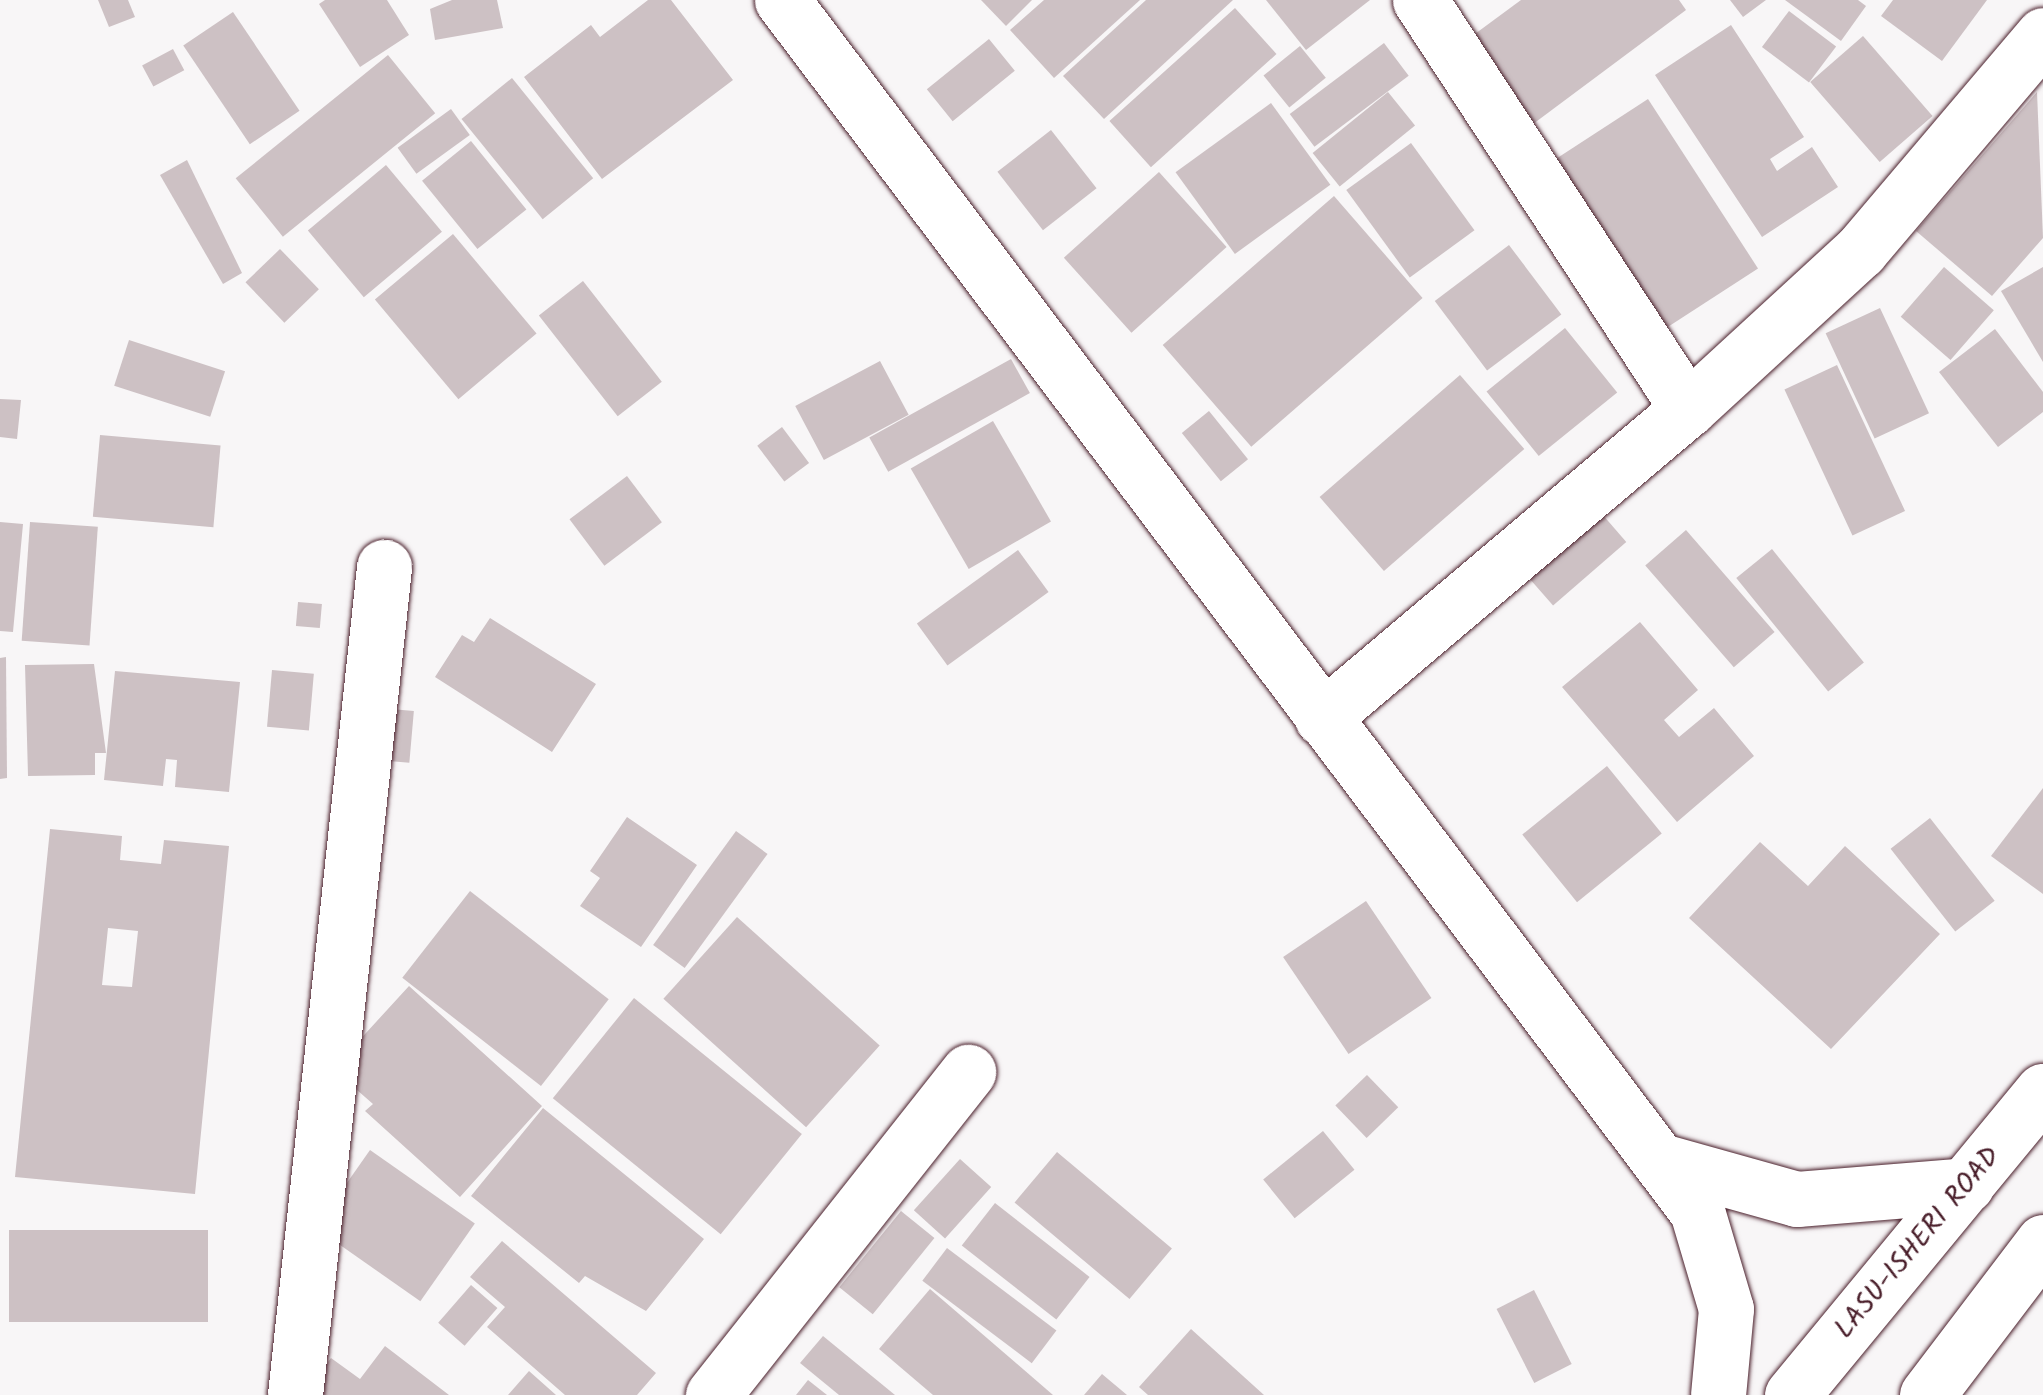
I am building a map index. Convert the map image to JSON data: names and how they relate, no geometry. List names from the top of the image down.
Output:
{
  "streets": {
    "street": ["LASU-ISHERI ROAD"]
  }
}
